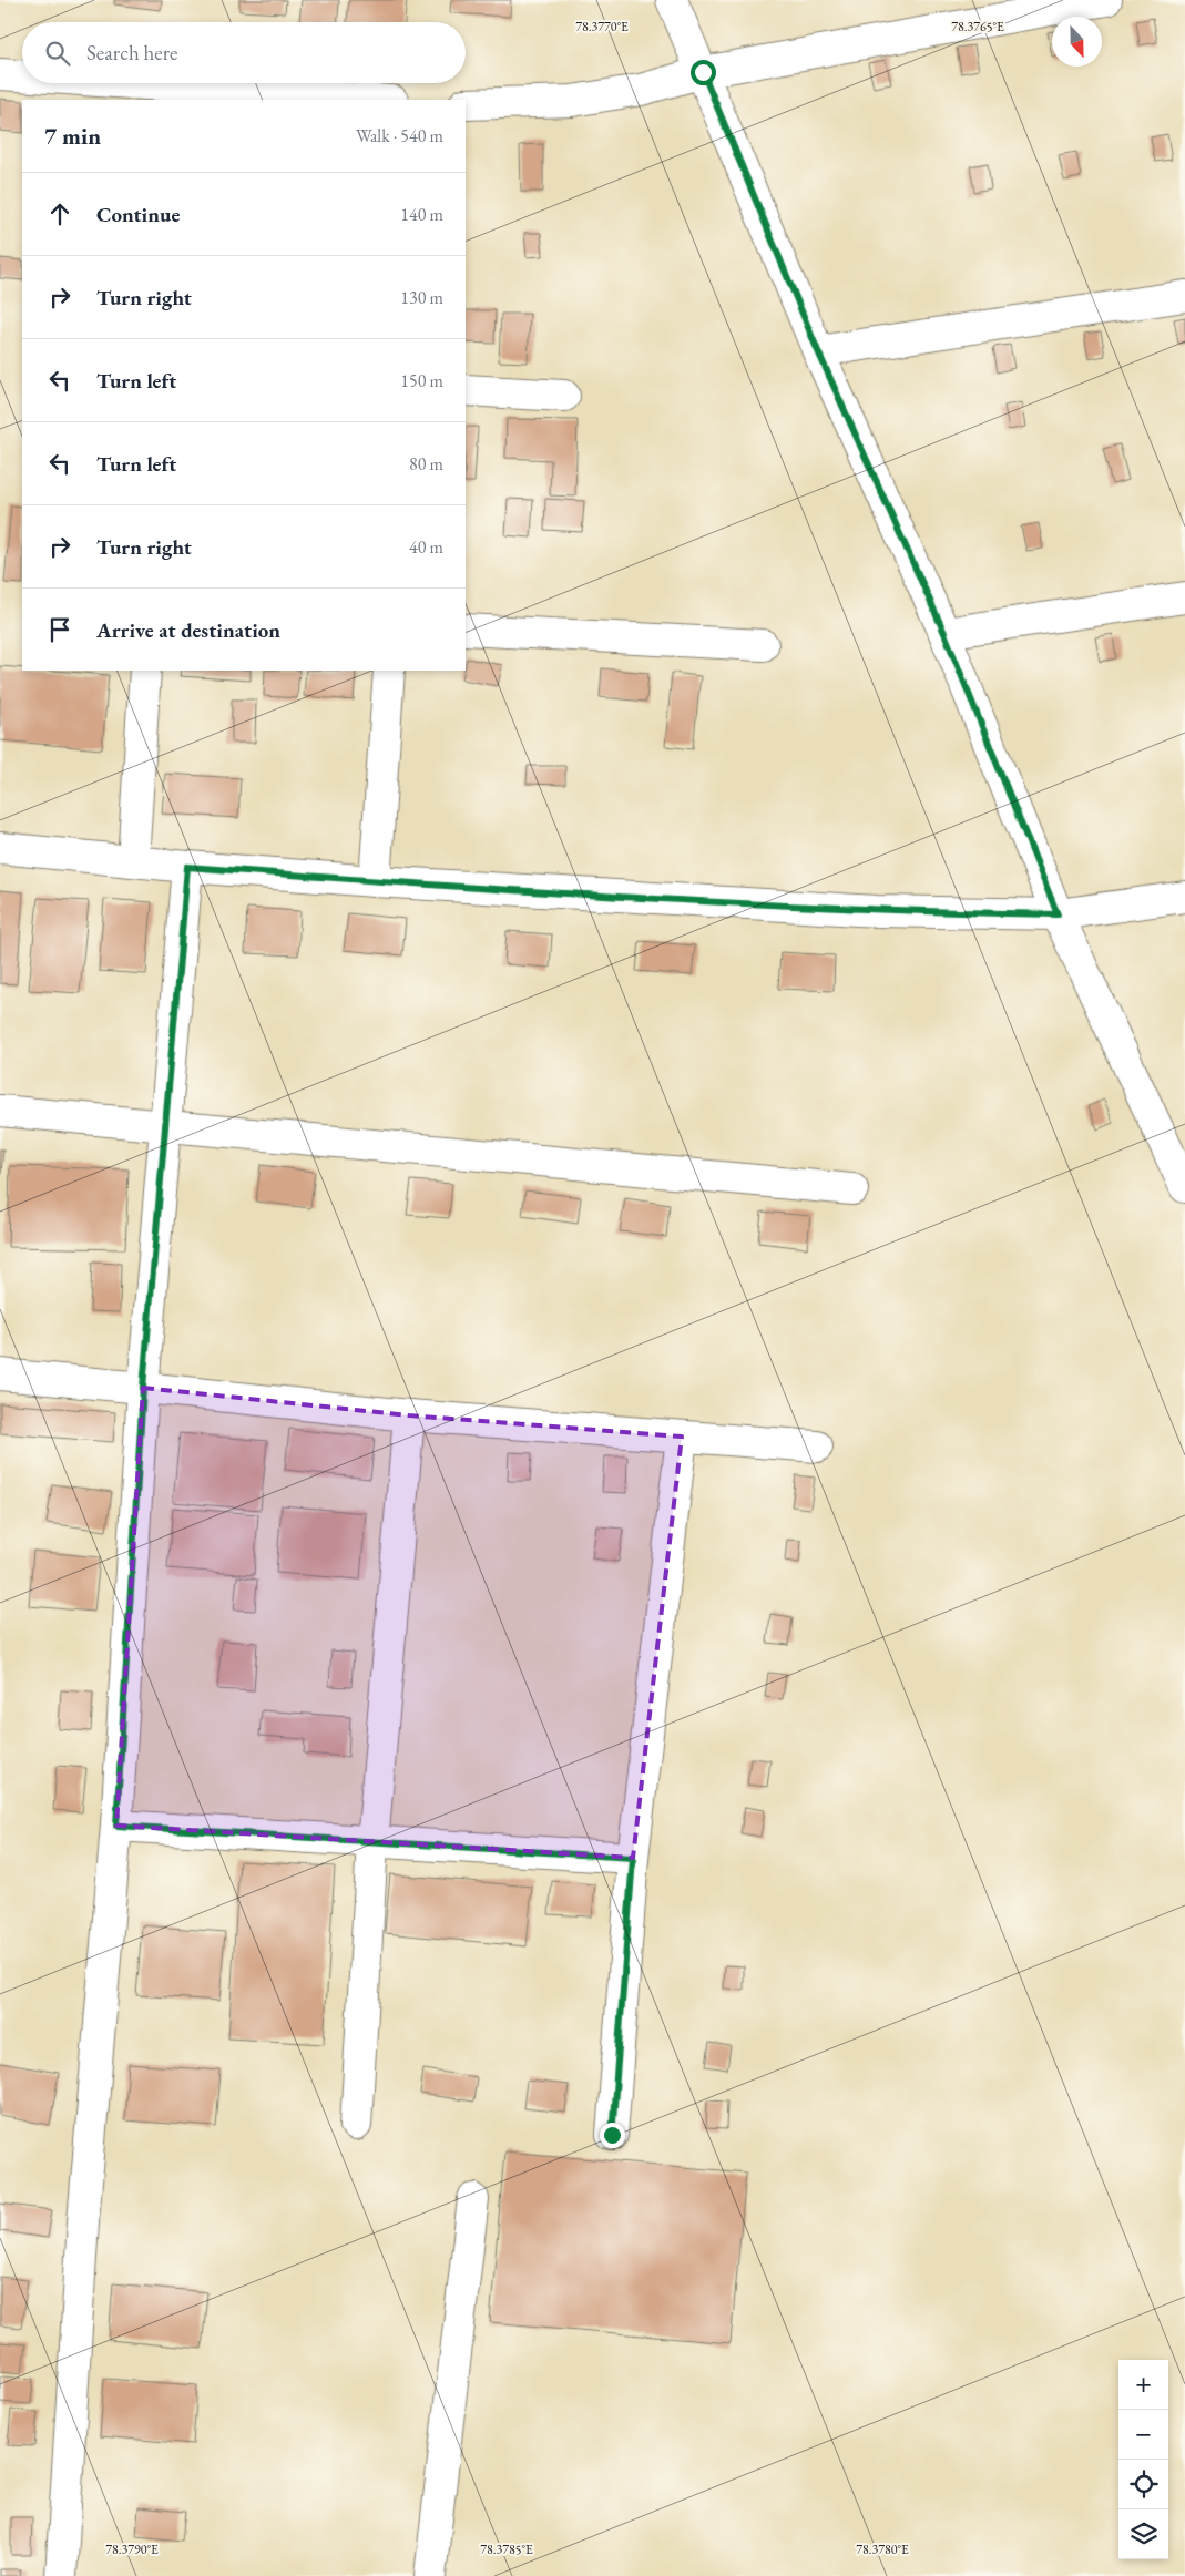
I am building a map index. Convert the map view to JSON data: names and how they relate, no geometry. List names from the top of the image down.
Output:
{
  "north": "bottom",
  "page": {
    "search": "Search here",
    "heading": ["7 min", "Walk · 540 m"],
    "list": [
      ["Continue", "140 m"],
      ["Turn right", "130 m"],
      ["Turn left", "150 m"],
      ["Turn left", "80 m"],
      ["Turn right", "40 m"],
      "Arrive at destination"
    ],
    "map_buttons": ["+", "−"]
  },
  "coordinates": [
    "78.3770°E",
    "78.3765°E",
    "78.3790°E",
    "78.3785°E",
    "78.3780°E"
  ]
}
